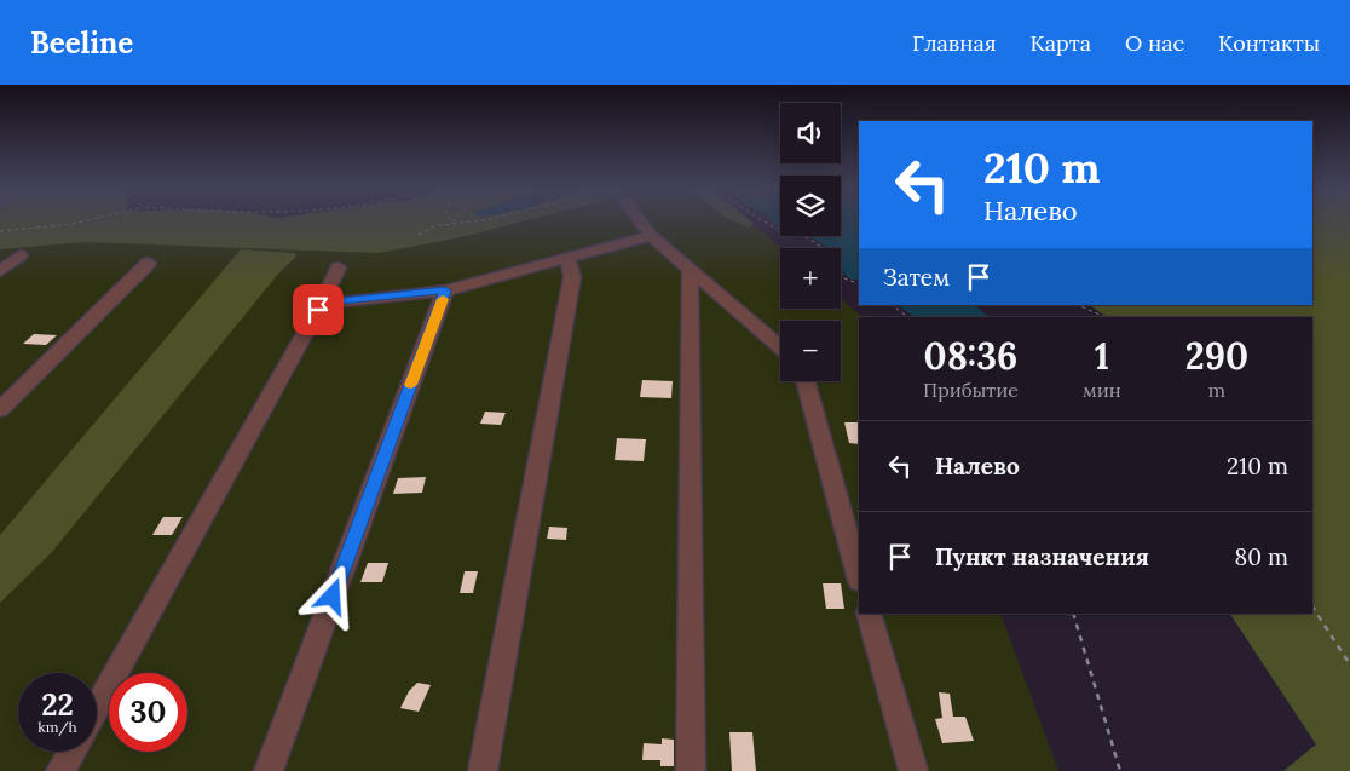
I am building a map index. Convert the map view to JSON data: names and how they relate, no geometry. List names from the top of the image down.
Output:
{
  "page": {
    "header": "Beeline",
    "nav": [
      "Главная",
      "Карта",
      "О нас",
      "Контакты"
    ],
    "map_buttons": ["+", "−"],
    "turn": ["210 m", "Налево"],
    "then": "Затем",
    "eta": [
      "08:36",
      "Прибытие",
      "1",
      "мин",
      "290",
      "m"
    ],
    "list": [
      {
        "name": "Налево",
        "value": "210 m"
      },
      {
        "name": "Пункт назначения",
        "value": "80 m"
      }
    ],
    "speed": "22 km/h",
    "limit": "30"
  }
}
